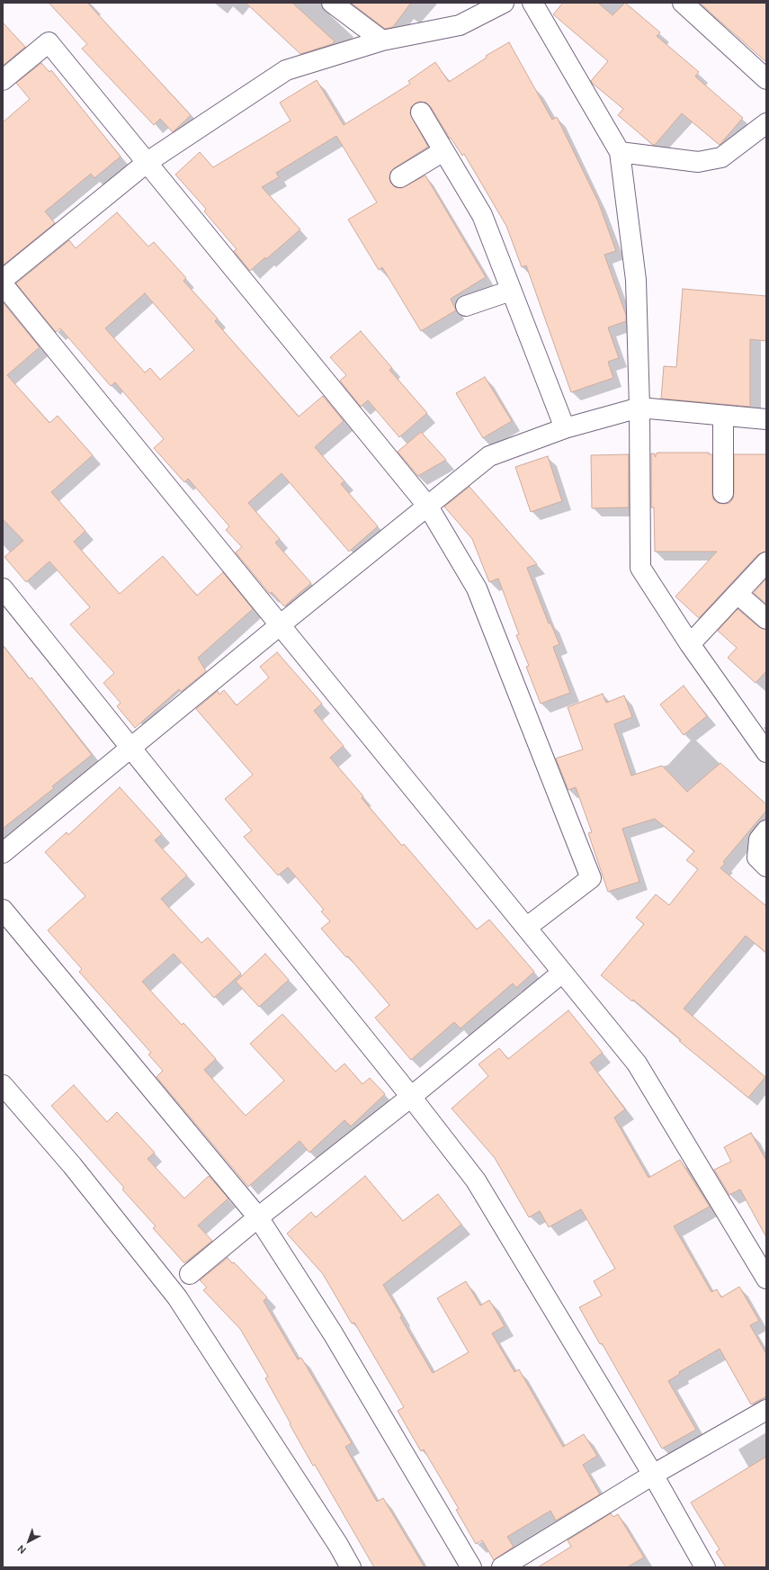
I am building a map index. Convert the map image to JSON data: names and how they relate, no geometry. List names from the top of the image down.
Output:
{
  "north": "bottom left"
}
